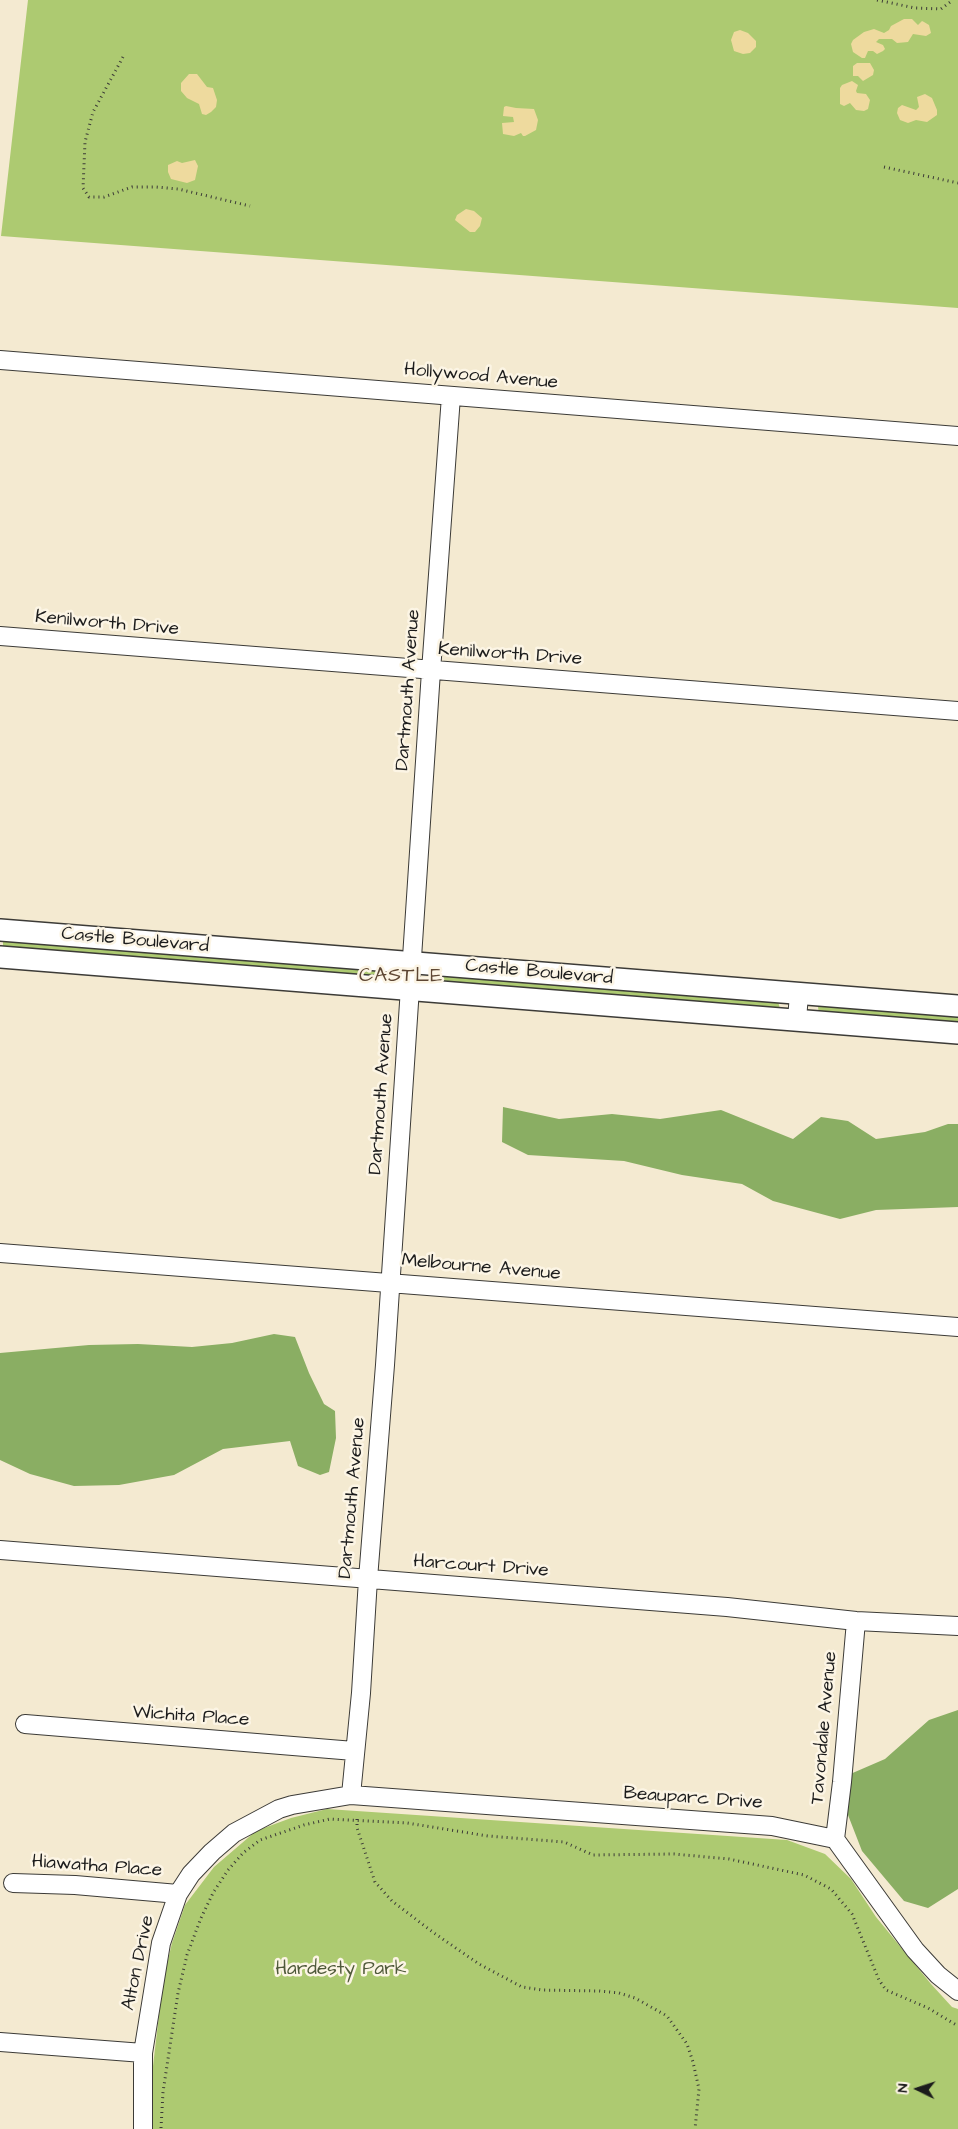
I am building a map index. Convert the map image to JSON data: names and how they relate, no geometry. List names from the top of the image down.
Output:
{
  "streets": {
    "street": [
      "Hollywood Avenue",
      "Kenilworth Drive",
      "Dartmouth Avenue",
      "Castle Boulevard",
      "Melbourne Avenue",
      "Harcourt Drive",
      "Wichita Place",
      "Tavondale Avenue",
      "Beauparc Drive",
      "Hiawatha Place",
      "Alton Drive"
    ]
  },
  "crossings": [
    ["Hollywood Avenue", "Dartmouth Avenue"],
    ["Kenilworth Drive", "Dartmouth Avenue"],
    ["Dartmouth Avenue", "Castle Boulevard"],
    ["Dartmouth Avenue", "Melbourne Avenue"],
    ["Dartmouth Avenue", "Harcourt Drive"],
    ["Dartmouth Avenue", "Wichita Place"],
    ["Dartmouth Avenue", "Beauparc Drive"],
    ["Dartmouth Avenue", "Alton Drive"],
    ["Harcourt Drive", "Tavondale Avenue"],
    ["Tavondale Avenue", "Beauparc Drive"],
    ["Beauparc Drive", "Alton Drive"],
    ["Hiawatha Place", "Alton Drive"]
  ],
  "districts": ["CASTLE"],
  "parks": ["Hardesty Park"],
  "north": "left"
}
